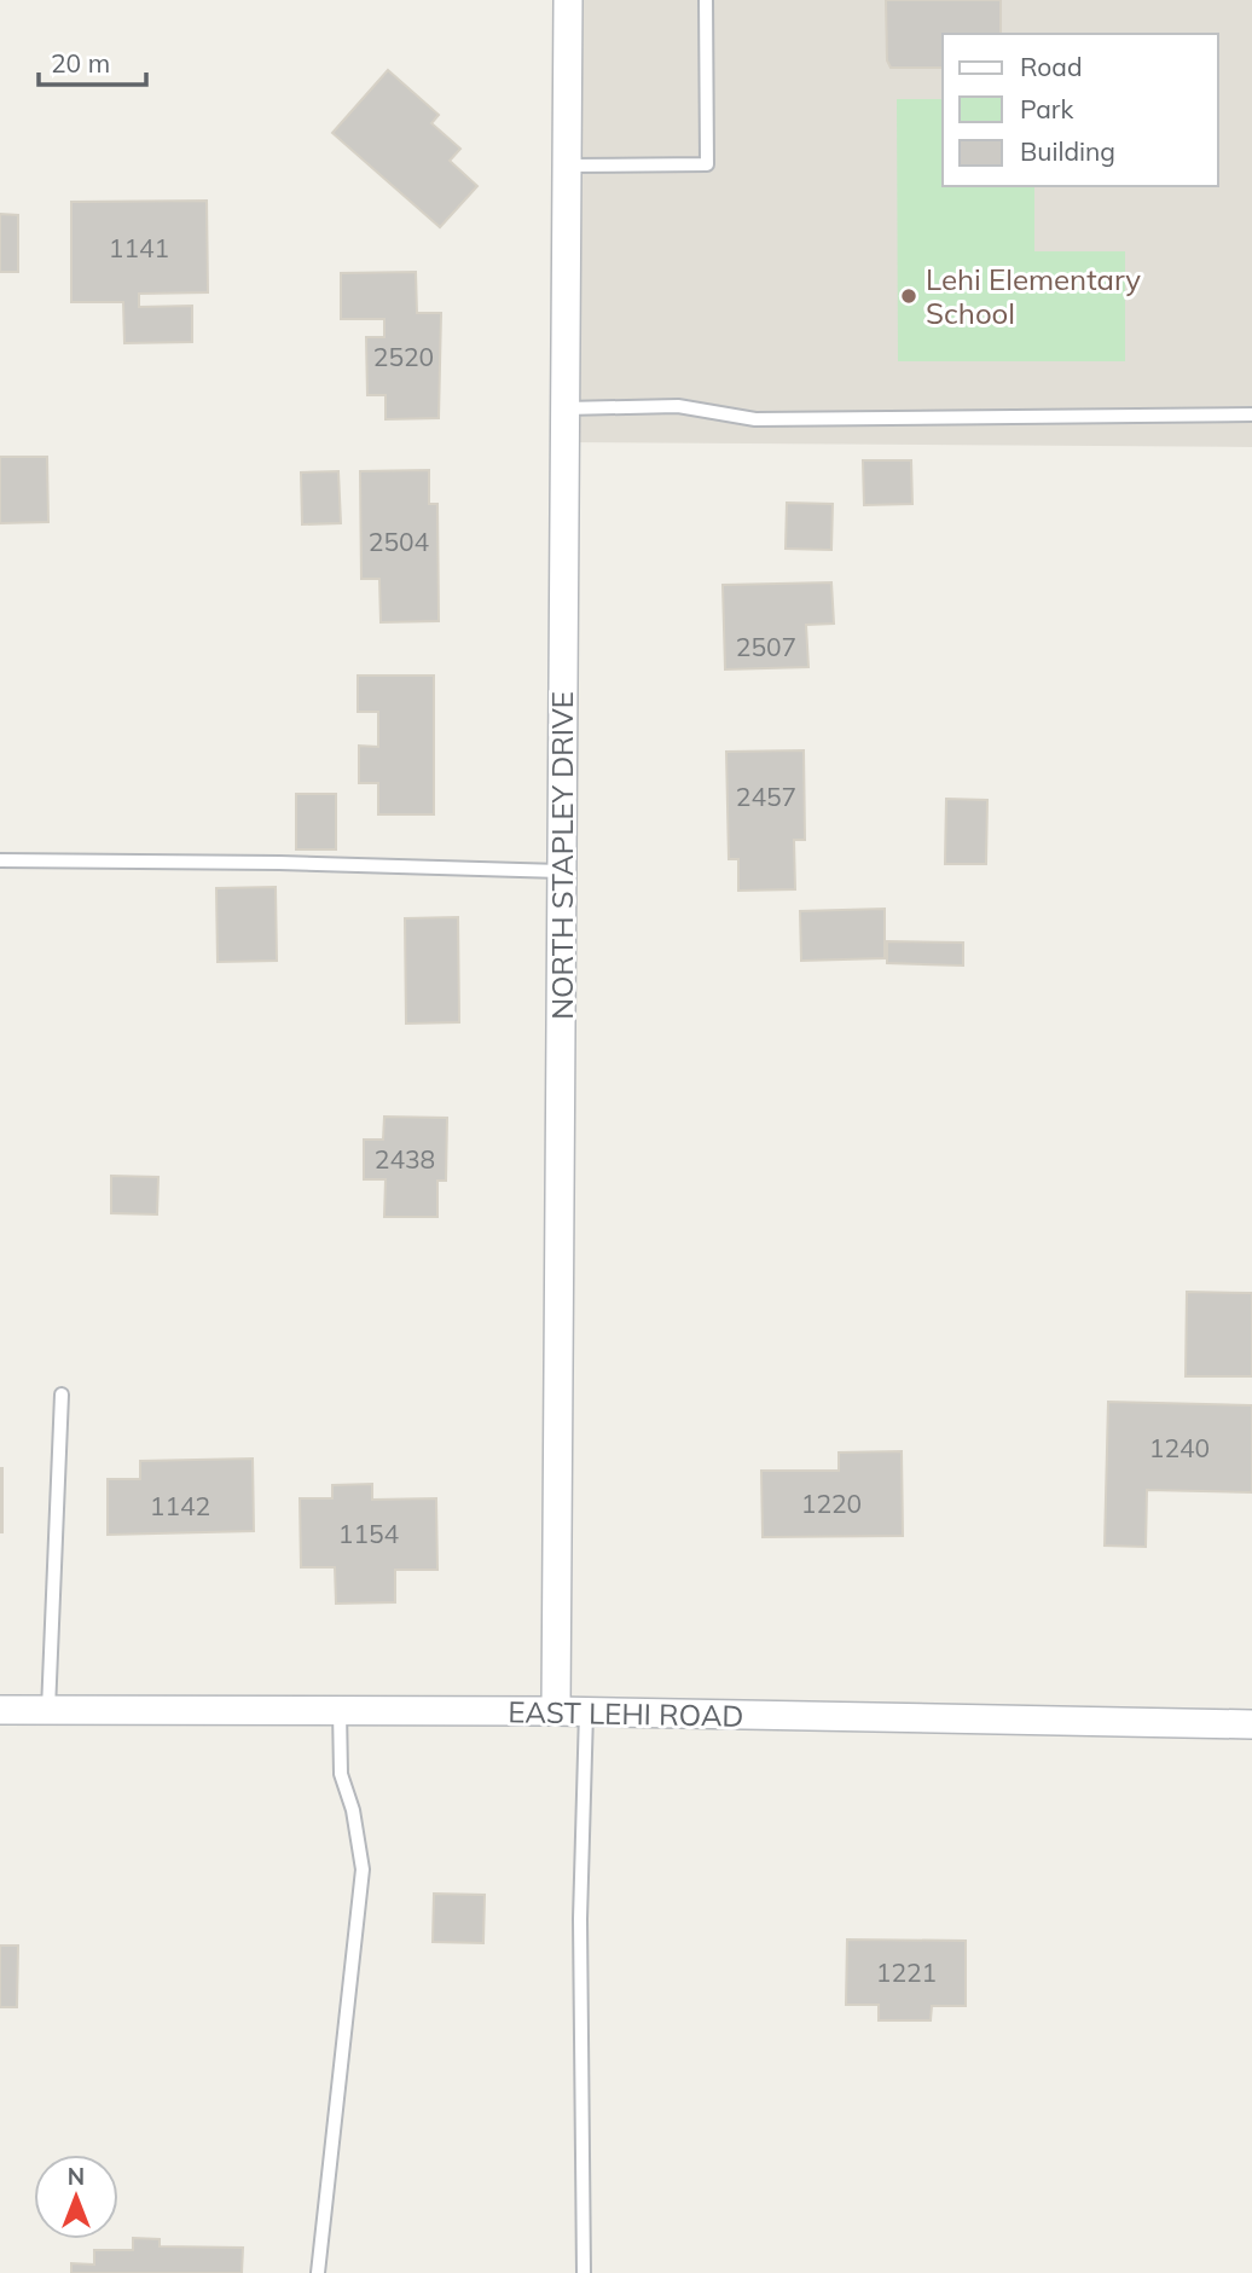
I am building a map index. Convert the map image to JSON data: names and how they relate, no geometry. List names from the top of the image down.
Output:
{
  "streets": {
    "street": ["NORTH STAPLEY DRIVE", "EAST LEHI ROAD"]
  },
  "crossings": [
    ["NORTH STAPLEY DRIVE", "EAST LEHI ROAD"]
  ],
  "places": ["Lehi Elementary School"],
  "house_numbers": [
    "1141",
    "2520",
    "2504",
    "2507",
    "2457",
    "2438",
    "1240",
    "1220",
    "1142",
    "1154",
    "1221"
  ],
  "legend": ["Road", "Park", "Building"],
  "scale_bar": "20 m",
  "north": "top"
}
